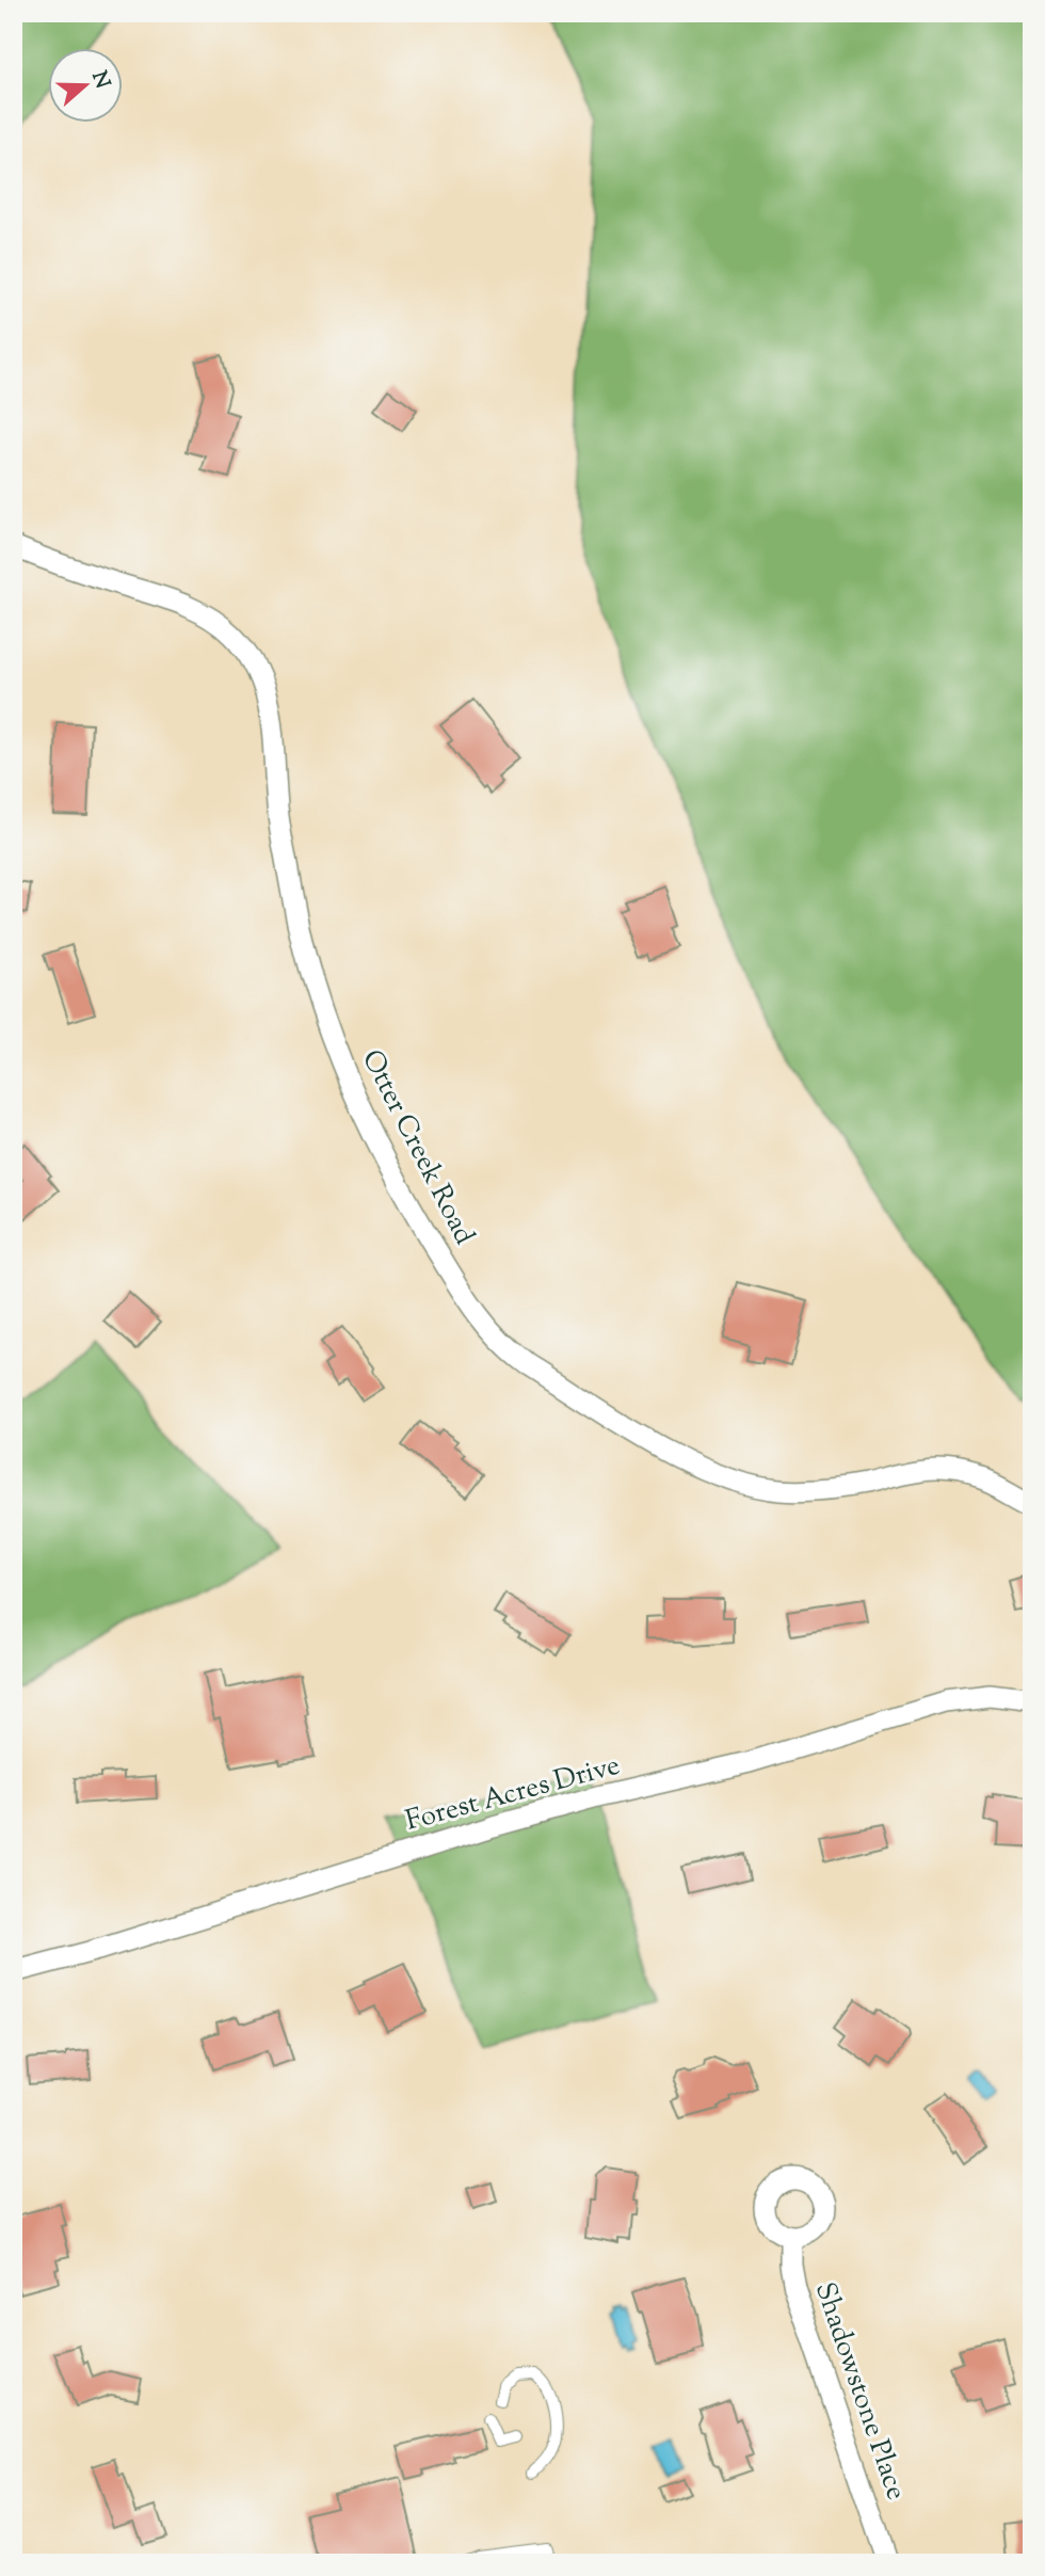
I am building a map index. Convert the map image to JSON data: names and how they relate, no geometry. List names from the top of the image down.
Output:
{
  "streets": {
    "street": ["Otter Creek Road", "Forest Acres Drive", "Shadowstone Place"]
  },
  "north": "right"
}
